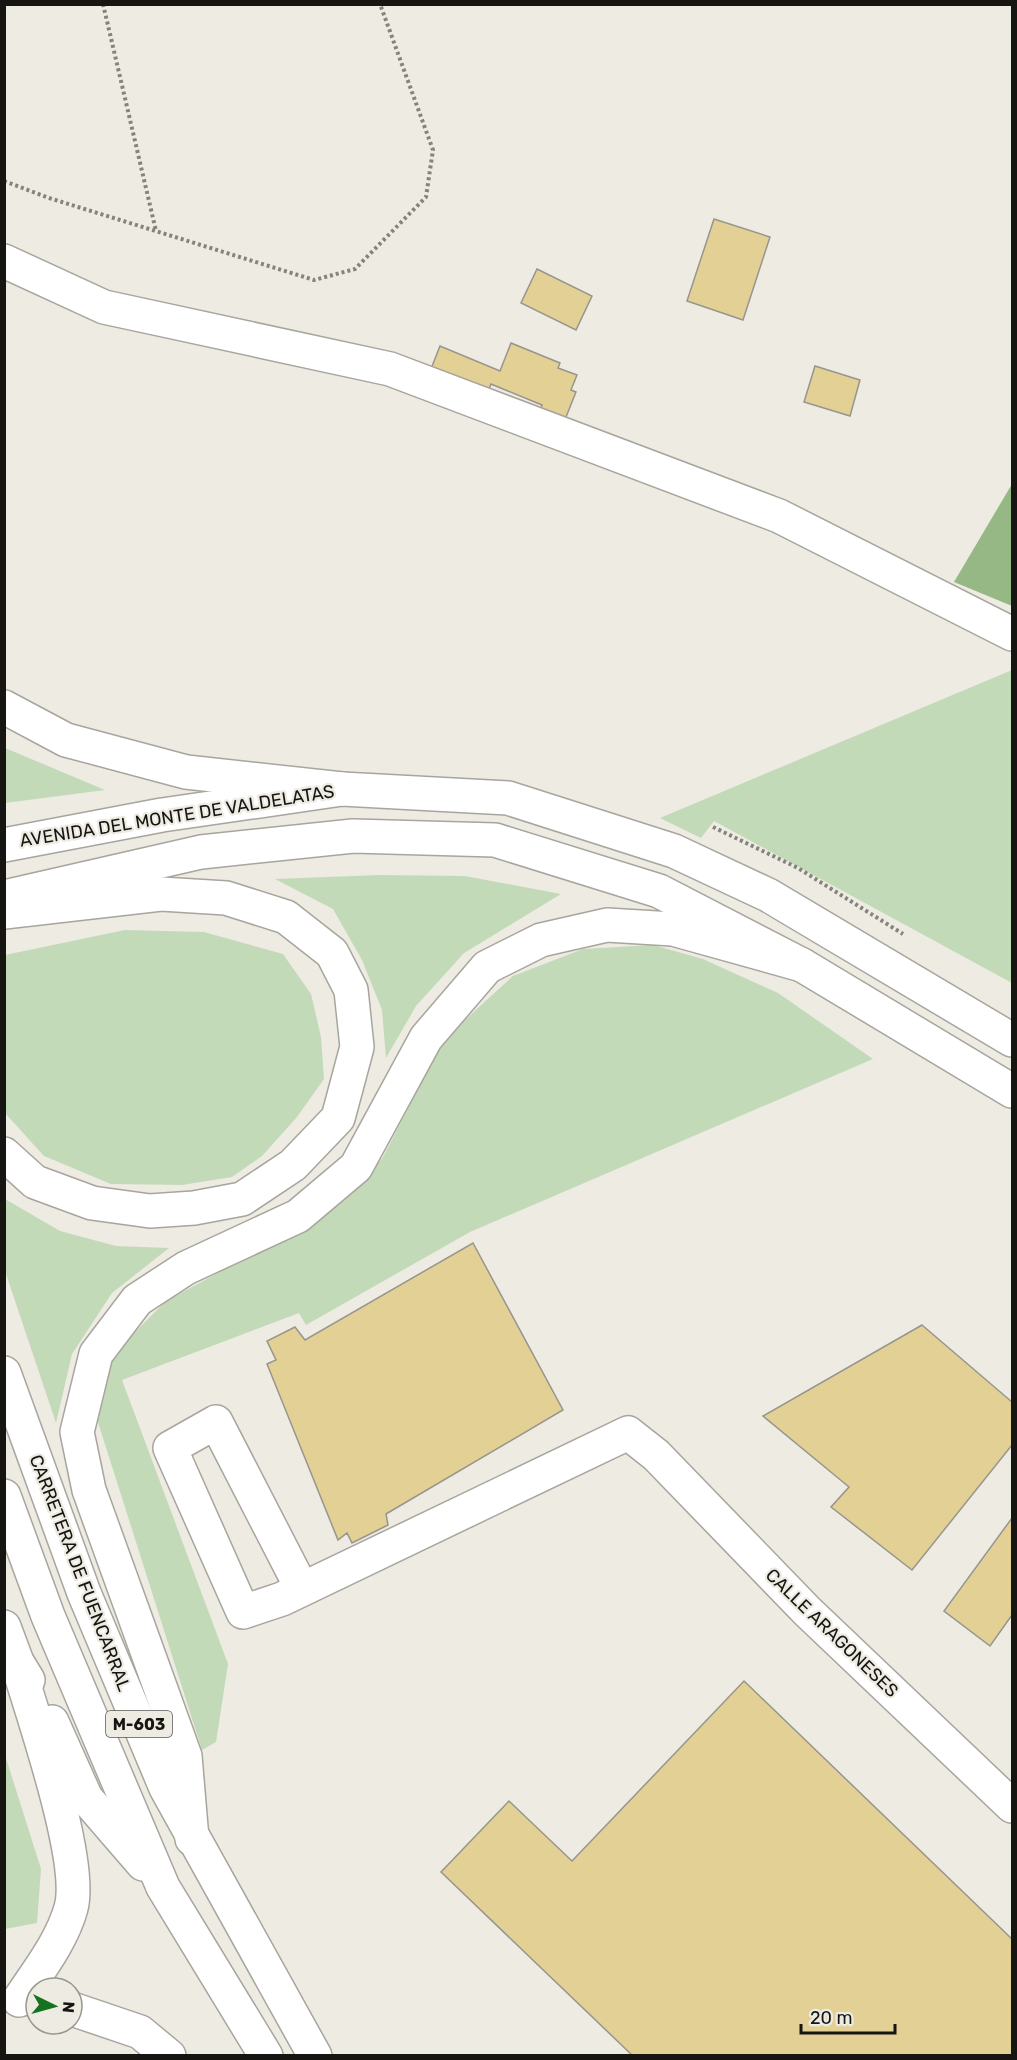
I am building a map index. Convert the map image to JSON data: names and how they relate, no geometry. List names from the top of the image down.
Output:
{
  "streets": {
    "main road": [
      "AVENIDA DEL MONTE DE VALDELATAS",
      "CARRETERA DE FUENCARRAL",
      "CALLE ARAGONESES",
      "M-603"
    ]
  },
  "scale_bar": "20 m",
  "north": "right"
}
